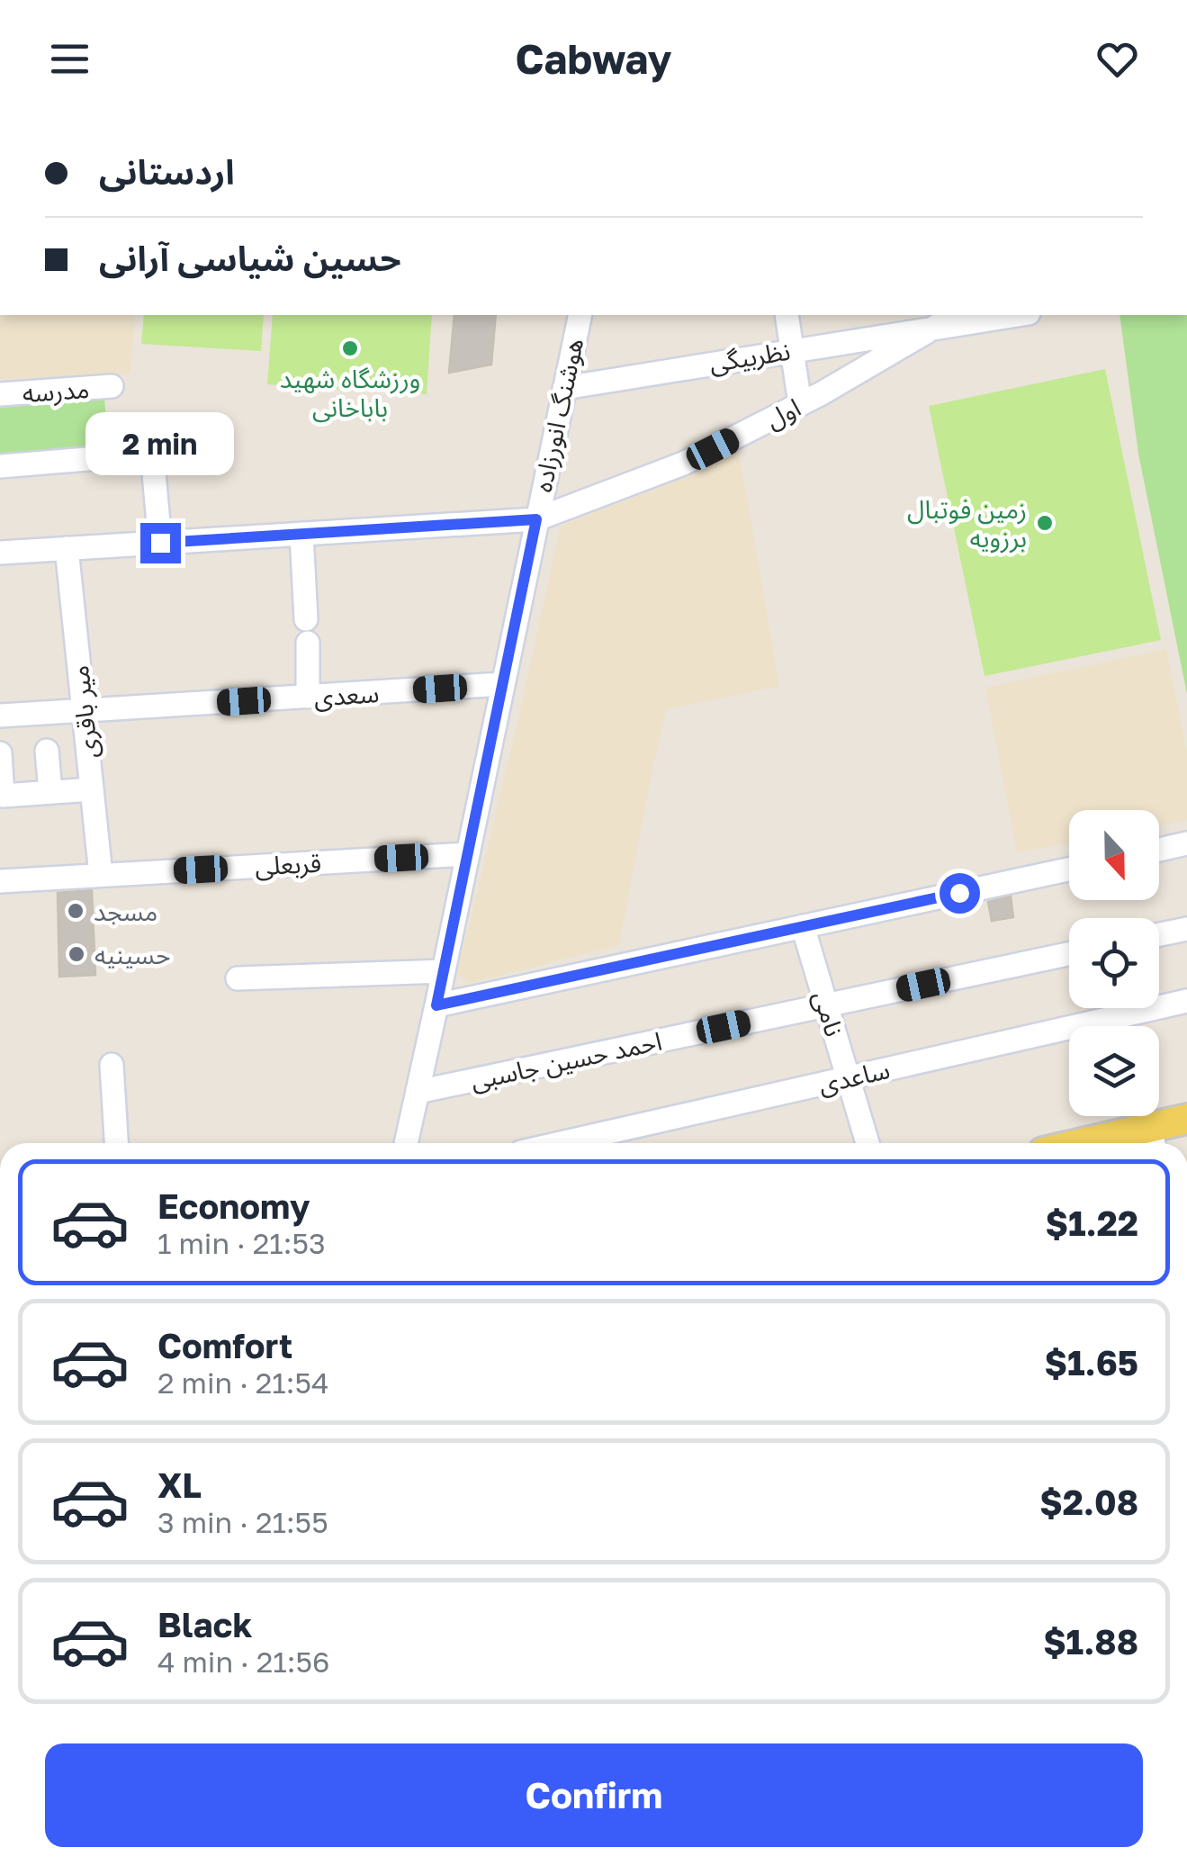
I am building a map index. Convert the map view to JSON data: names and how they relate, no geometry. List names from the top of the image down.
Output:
{
  "streets": {
    "street": [
      "نظربیگی",
      "مدرسه",
      "اول",
      "هوشنگ انورزاده",
      "سعدی",
      "میر باقری",
      "قربعلی",
      "نامی",
      "احمد حسین جاسبی",
      "ساعدی"
    ]
  },
  "crossings": [
    ["نظربیگی", "اول"],
    ["نظربیگی", "هوشنگ انورزاده"],
    ["اول", "هوشنگ انورزاده"],
    ["اول", "میر باقری"],
    ["هوشنگ انورزاده", "سعدی"],
    ["هوشنگ انورزاده", "قربعلی"],
    ["هوشنگ انورزاده", "احمد حسین جاسبی"],
    ["سعدی", "میر باقری"],
    ["میر باقری", "قربعلی"],
    ["نامی", "احمد حسین جاسبی"],
    ["نامی", "ساعدی"]
  ],
  "places": [
    "ورزشگاه شهید باباخانی",
    "زمین فوتبال برزویه",
    "مسجد",
    "حسینیه"
  ],
  "north": "bottom",
  "page": {
    "header": "Cabway",
    "banner": ["اردستانی", "حسین شیاسی آرانی"],
    "bubble": "2 min",
    "list": [
      {
        "name": "Economy",
        "note": "1 min · 21:53",
        "value": "$1.22"
      },
      {
        "name": "Comfort",
        "note": "2 min · 21:54",
        "value": "$1.65"
      },
      {
        "name": "XL",
        "note": "3 min · 21:55",
        "value": "$2.08"
      },
      {
        "name": "Black",
        "note": "4 min · 21:56",
        "value": "$1.88"
      }
    ],
    "buttons": "Confirm"
  }
}
